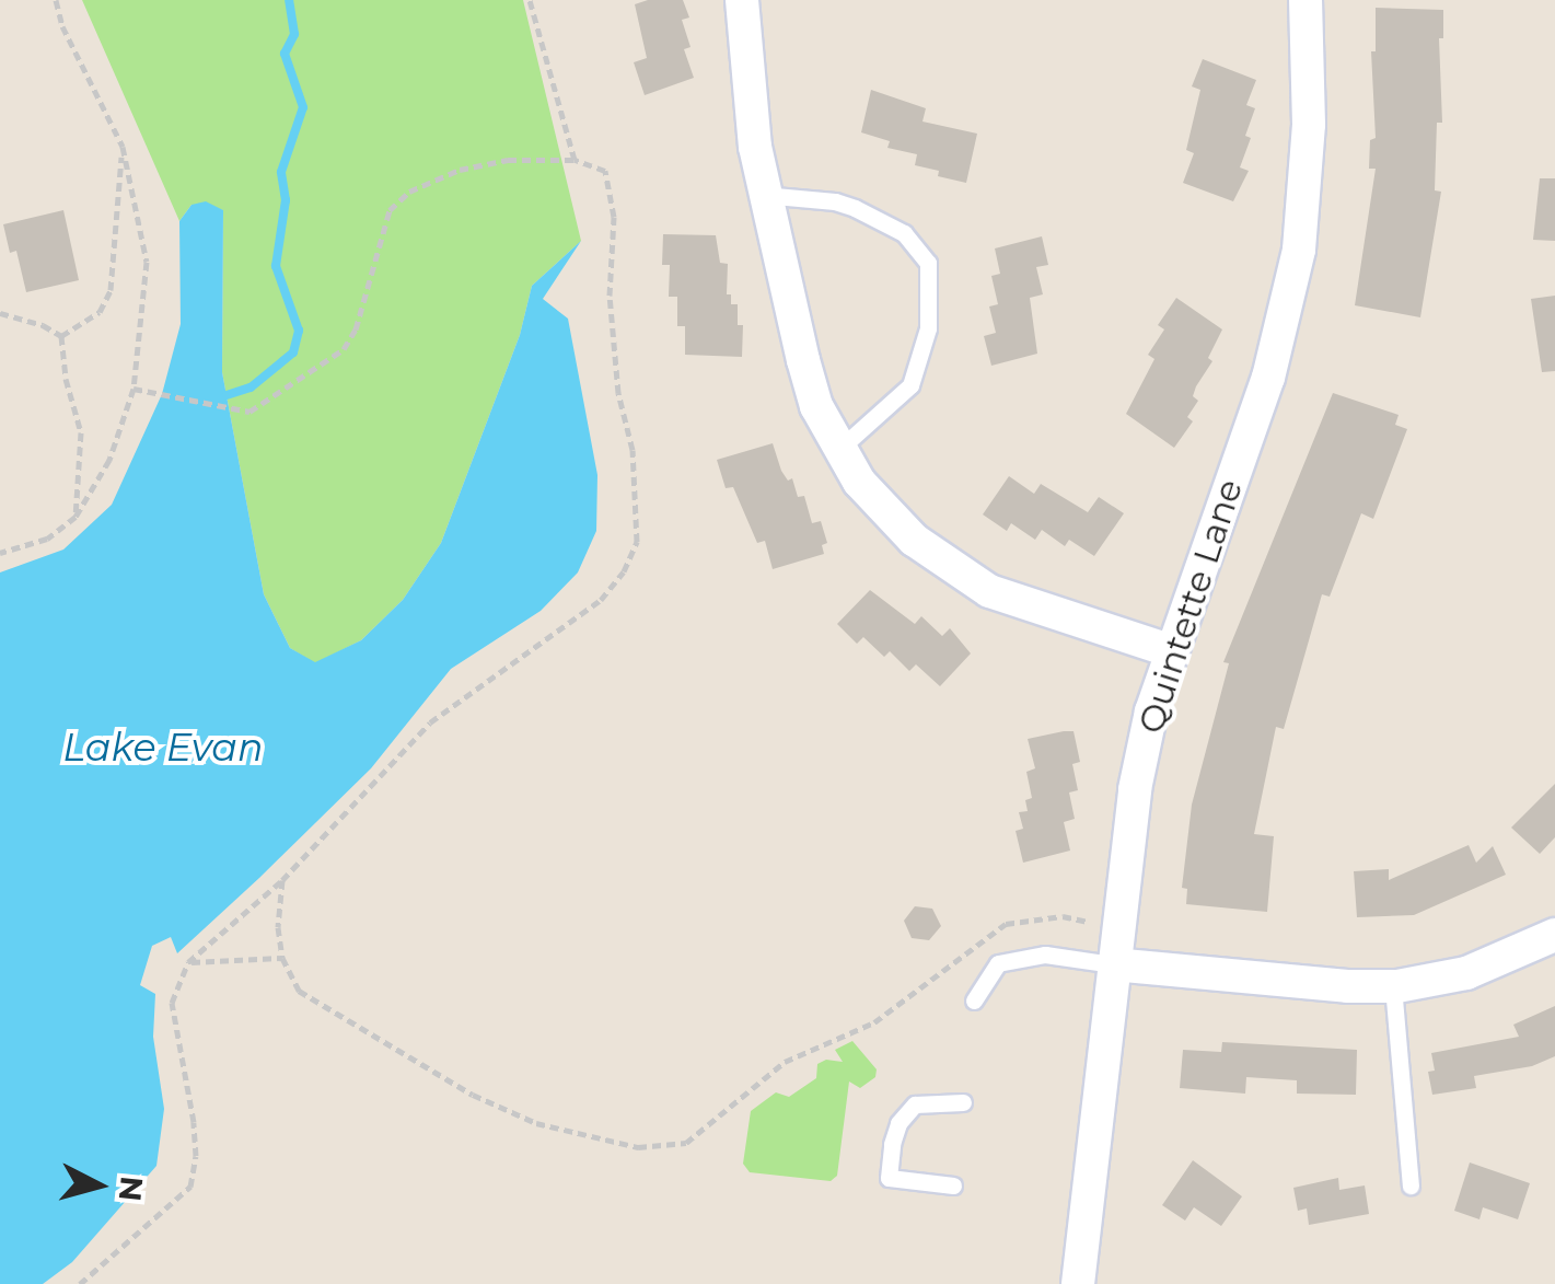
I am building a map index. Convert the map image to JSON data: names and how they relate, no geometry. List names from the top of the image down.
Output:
{
  "streets": {
    "street": ["Quintette Lane"]
  },
  "water": ["Lake Evan"],
  "north": "right"
}
